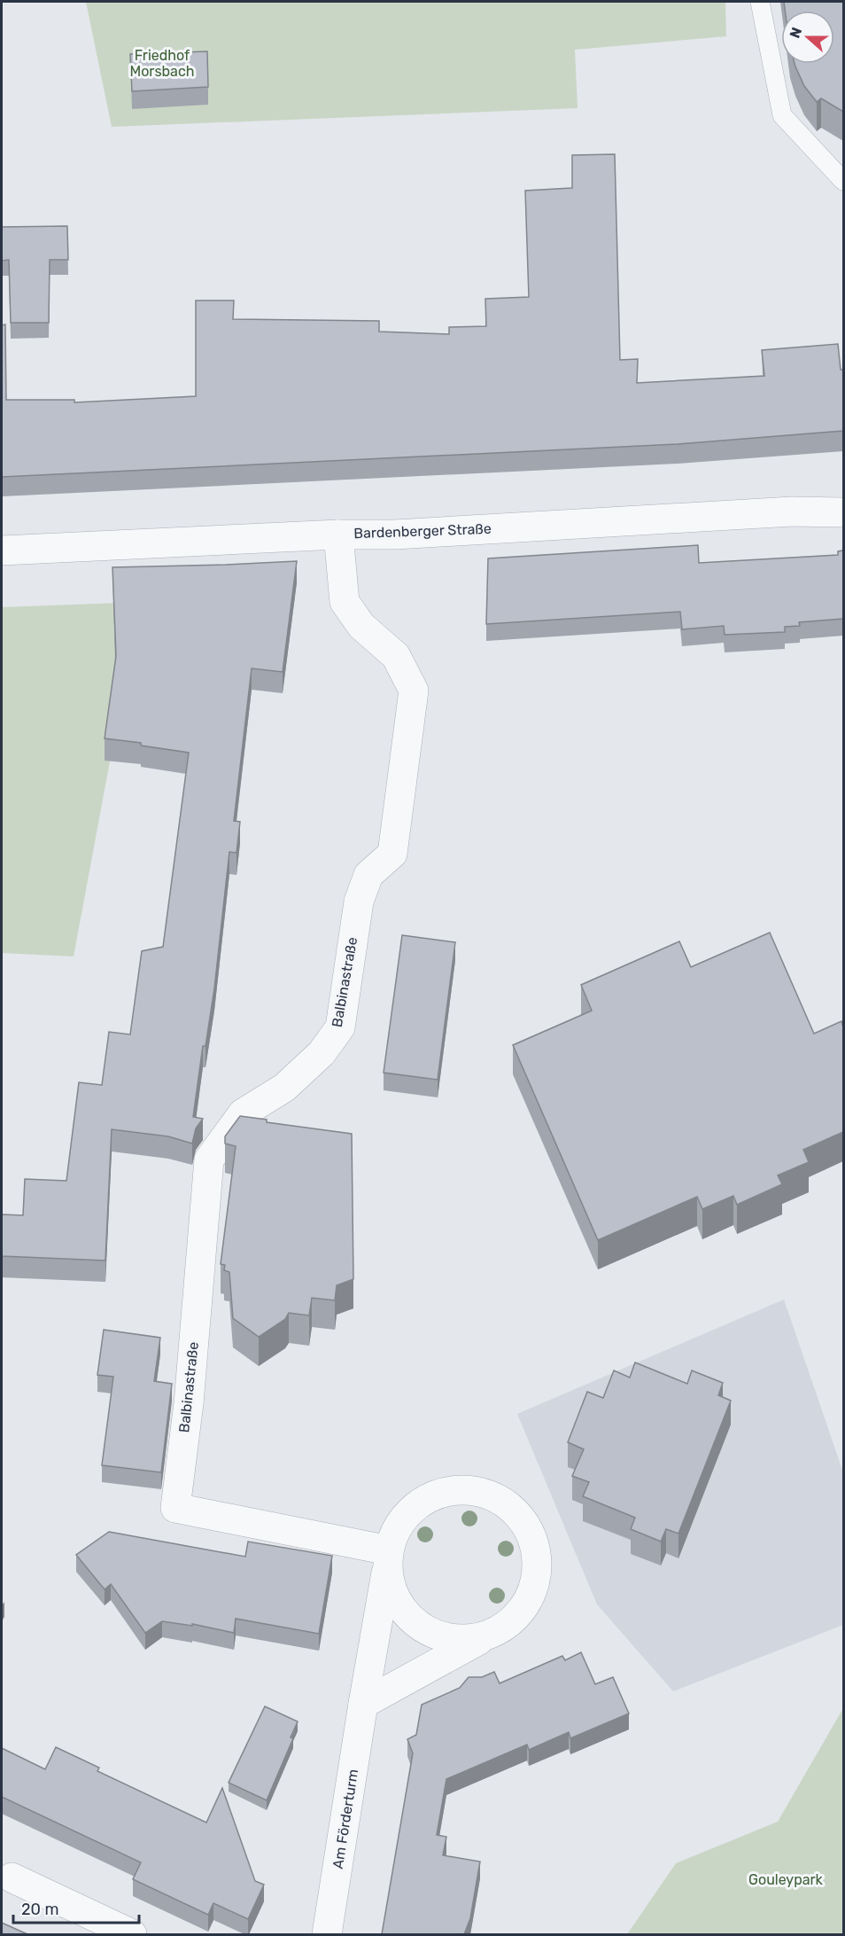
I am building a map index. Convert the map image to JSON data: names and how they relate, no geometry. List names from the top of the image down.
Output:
{
  "streets": {
    "street": ["Bardenberger Straße", "Balbinastraße", "Am Förderturm"]
  },
  "crossings": [
    ["Bardenberger Straße", "Balbinastraße"],
    ["Balbinastraße", "Am Förderturm"]
  ],
  "parks": ["Friedhof Morsbach", "Gouleypark"],
  "scale_bar": "20 m",
  "north": "left"
}
